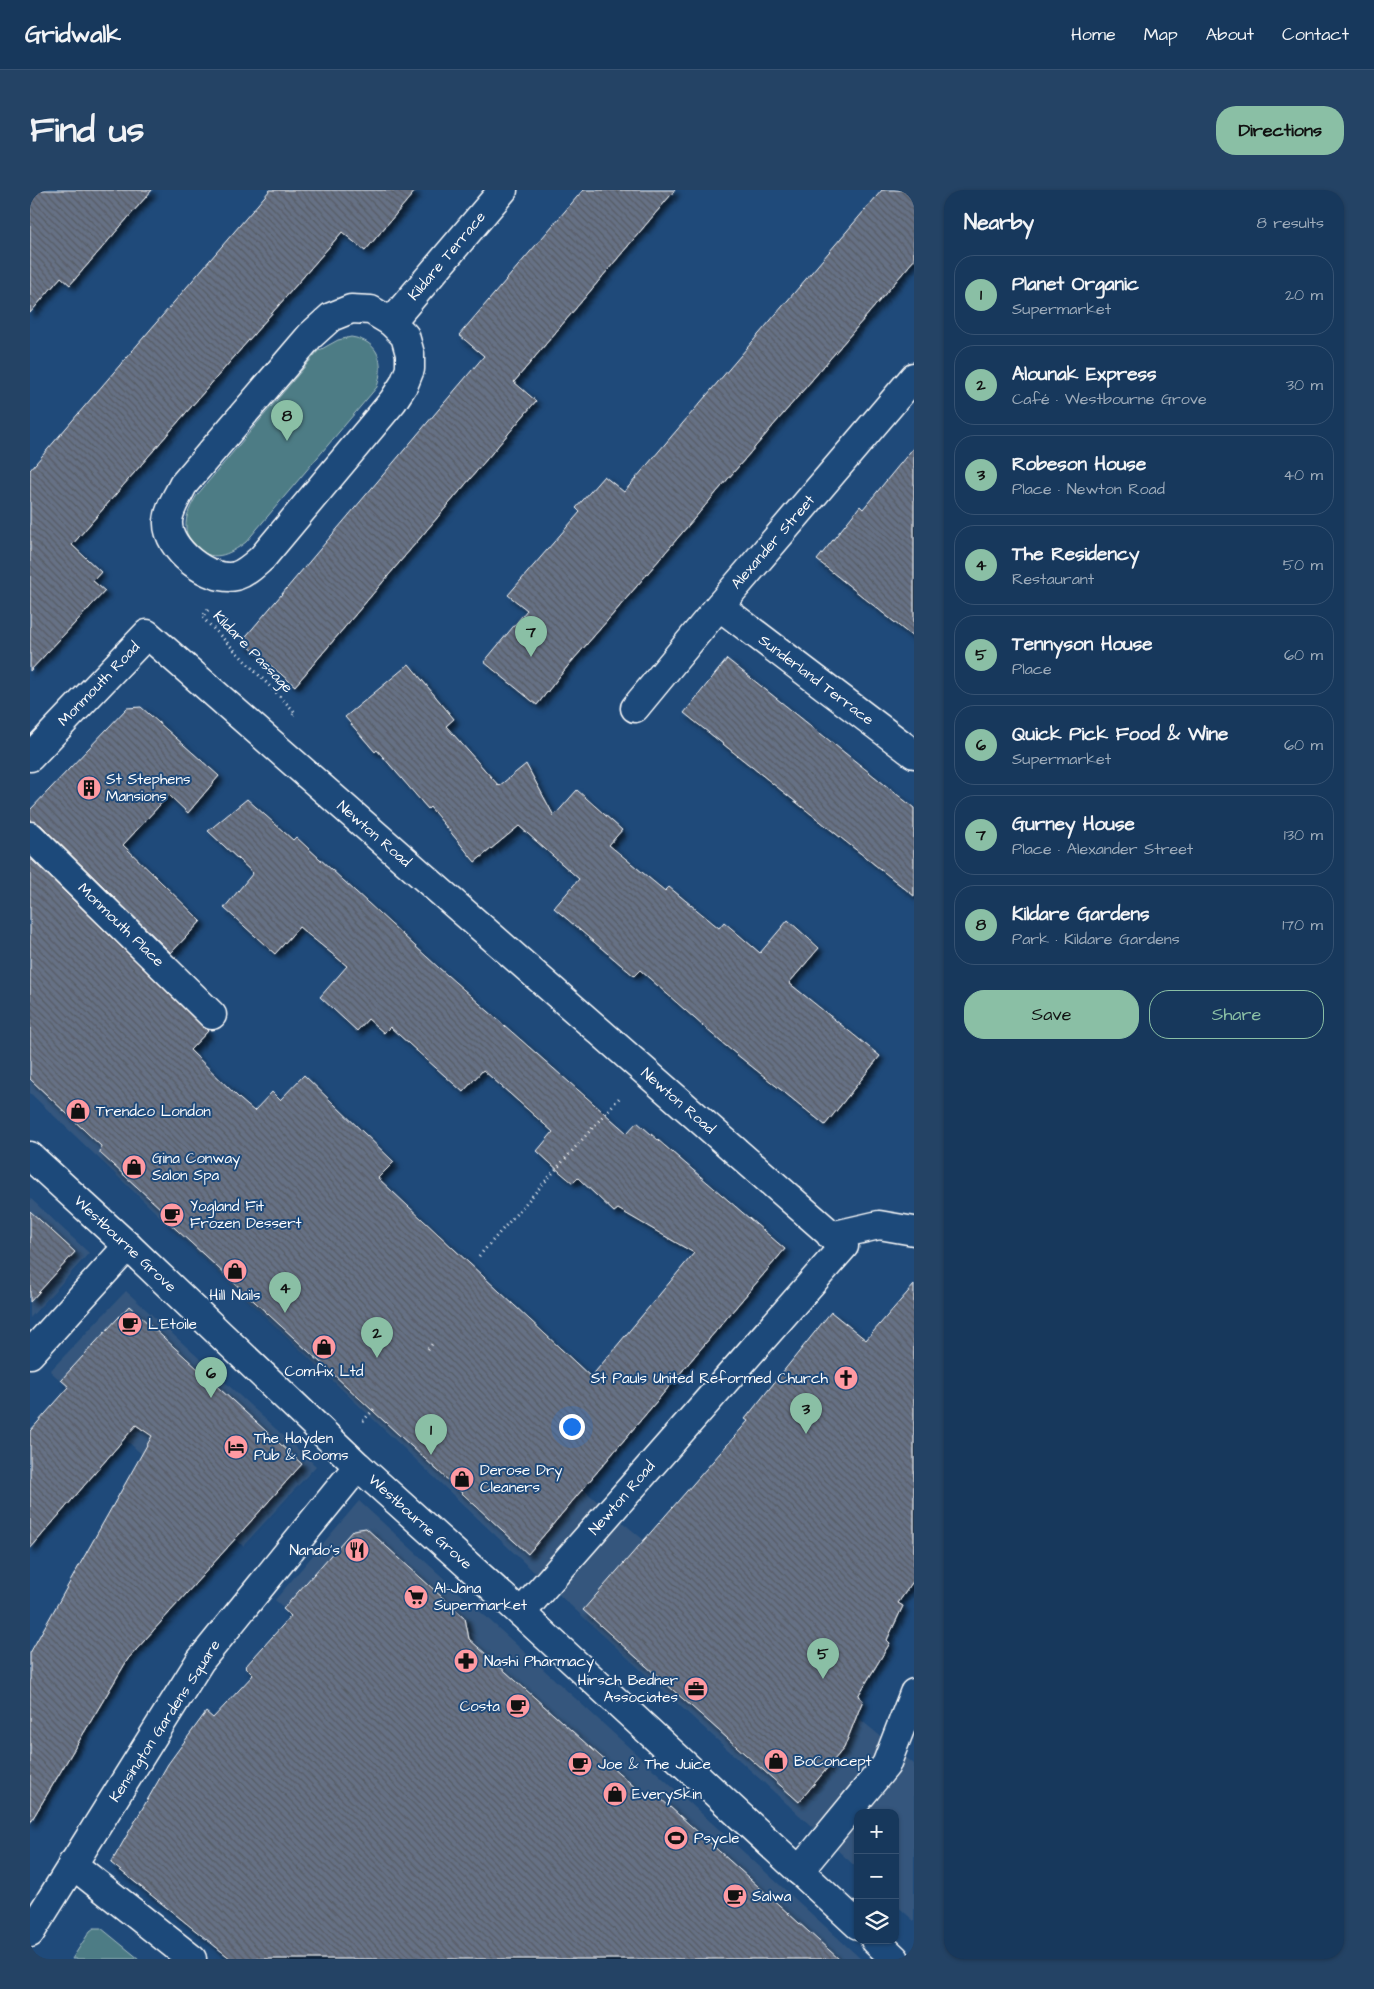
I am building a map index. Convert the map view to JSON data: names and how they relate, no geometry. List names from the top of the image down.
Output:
{
  "streets": {
    "street": [
      "Kildare Terrace",
      "Alexander Street",
      "Sunderland Terrace",
      "Monmouth Road",
      "Newton Road",
      "Monmouth Place",
      "Westbourne Grove",
      "Kensington Gardens Square"
    ],
    "path": ["Kildare Passage"]
  },
  "crossings": [
    ["Alexander Street", "Sunderland Terrace"],
    ["Kildare Passage", "Newton Road"],
    ["Monmouth Road", "Newton Road"],
    ["Newton Road", "Westbourne Grove"],
    ["Westbourne Grove", "Kensington Gardens Square"]
  ],
  "places": {
    "building": ["St Stephens Mansions"],
    "shop": [
      "Trendco London",
      "Gina Conway Salon Spa",
      "Hill Nails",
      "Comfix Ltd",
      "Derose Dry Cleaners",
      "BoConcept",
      "EverySkin"
    ],
    "cafe": [
      "Yogland Fit Frozen Dessert",
      "L'Etoile",
      "Costa",
      "Joe & The Juice",
      "Salwa"
    ],
    "church": ["St Pauls United Reformed Church"],
    "hotel": ["The Hayden Pub & Rooms"],
    "restaurant": ["Nando's"],
    "supermarket": ["Al-Jana Supermarket"],
    "pharmacy": ["Nashi Pharmacy"],
    "office": ["Hirsch Bedner Associates"],
    "sports": ["Psycle"]
  },
  "page": {
    "header": "Gridwalk",
    "nav": [
      "Home",
      "Map",
      "About",
      "Contact"
    ],
    "title": "Find us",
    "buttons": [
      "Directions",
      ["Save", "Share"]
    ],
    "heading": ["Nearby", "8 results"],
    "list": [
      {
        "mark": "1",
        "name": "Planet Organic",
        "note": "Supermarket",
        "value": "20 m"
      },
      {
        "mark": "2",
        "name": "Alounak Express",
        "note": "Café · Westbourne Grove",
        "value": "30 m"
      },
      {
        "mark": "3",
        "name": "Robeson House",
        "note": "Place · Newton Road",
        "value": "40 m"
      },
      {
        "mark": "4",
        "name": "The Residency",
        "note": "Restaurant",
        "value": "50 m"
      },
      {
        "mark": "5",
        "name": "Tennyson House",
        "note": "Place",
        "value": "60 m"
      },
      {
        "mark": "6",
        "name": "Quick Pick Food & Wine",
        "note": "Supermarket",
        "value": "60 m"
      },
      {
        "mark": "7",
        "name": "Gurney House",
        "note": "Place · Alexander Street",
        "value": "130 m"
      },
      {
        "mark": "8",
        "name": "Kildare Gardens",
        "note": "Park · Kildare Gardens",
        "value": "170 m"
      }
    ],
    "pins": [
      "8",
      "7",
      "4",
      "2",
      "6",
      "3",
      "1",
      "5"
    ],
    "map_buttons": ["+", "−"]
  }
}
